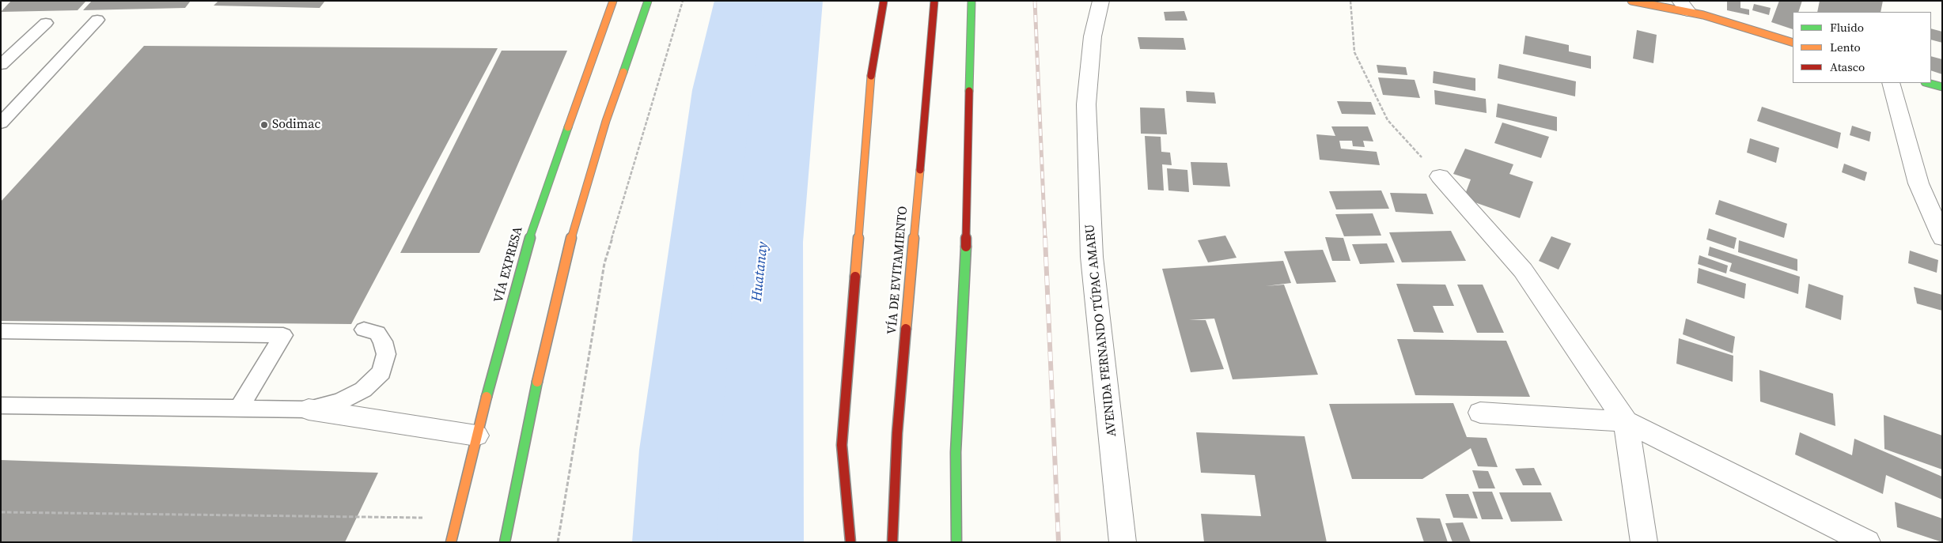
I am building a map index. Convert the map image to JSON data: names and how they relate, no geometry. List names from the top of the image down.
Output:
{
  "streets": {
    "main road": ["VÍA EXPRESA", "VÍA DE EVITAMIENTO"],
    "street": ["AVENIDA FERNANDO TÚPAC AMARU"]
  },
  "water": ["Huatanay"],
  "places": ["Sodimac"],
  "legend": ["Fluido", "Lento", "Atasco"]
}
